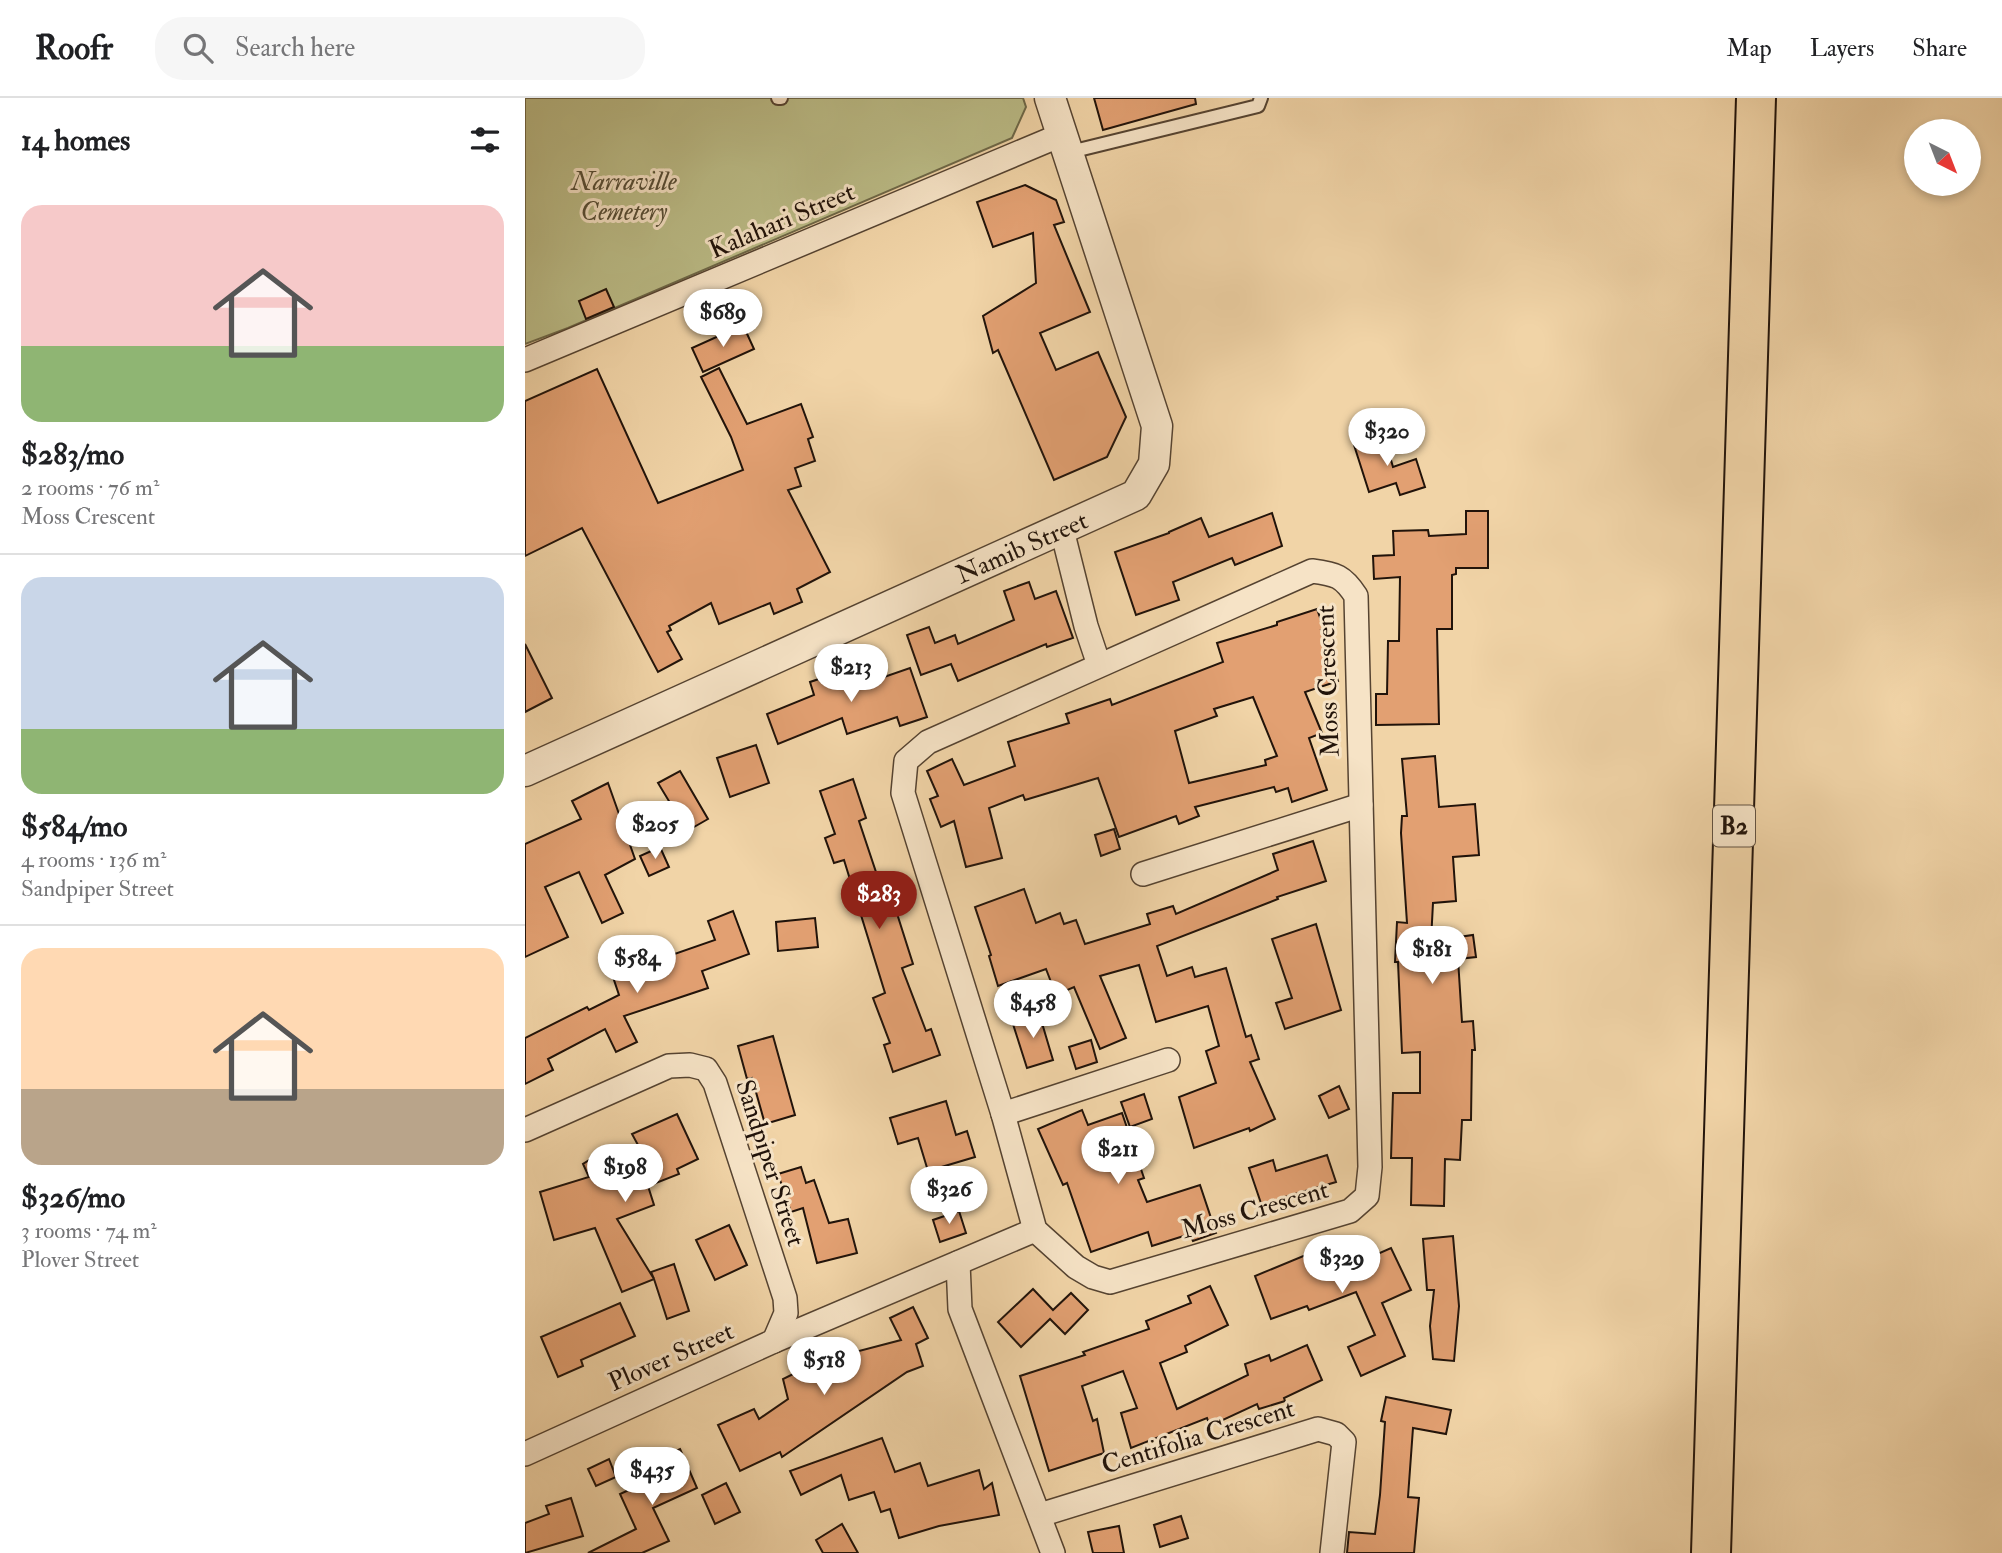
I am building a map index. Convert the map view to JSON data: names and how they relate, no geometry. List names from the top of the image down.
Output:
{
  "streets": {
    "highway": ["B2"],
    "street": [
      "Kalahari Street",
      "Namib Street",
      "Moss Crescent",
      "Sandpiper Street",
      "Plover Street",
      "Centifolia Crescent"
    ]
  },
  "crossings": [
    ["Kalahari Street", "Namib Street"],
    ["Moss Crescent", "Plover Street"],
    ["Sandpiper Street", "Plover Street"]
  ],
  "parks": ["Narraville Cemetery"],
  "north": "bottom right",
  "page": {
    "header": "Roofr",
    "search": "Search here",
    "nav": ["Map", "Layers", "Share"],
    "heading": "14 homes",
    "list": [
      {
        "name": "$283/mo",
        "note": "2 rooms · 76 m² · Moss Crescent"
      },
      {
        "name": "$584/mo",
        "note": "4 rooms · 136 m² · Sandpiper Street"
      },
      {
        "name": "$326/mo",
        "note": "3 rooms · 74 m² · Plover Street"
      }
    ],
    "price": [
      "$689",
      "$320",
      "$213",
      "$205",
      "$283",
      "$181",
      "$584",
      "$458",
      "$211",
      "$198",
      "$326",
      "$329",
      "$518",
      "$435"
    ]
  }
}
